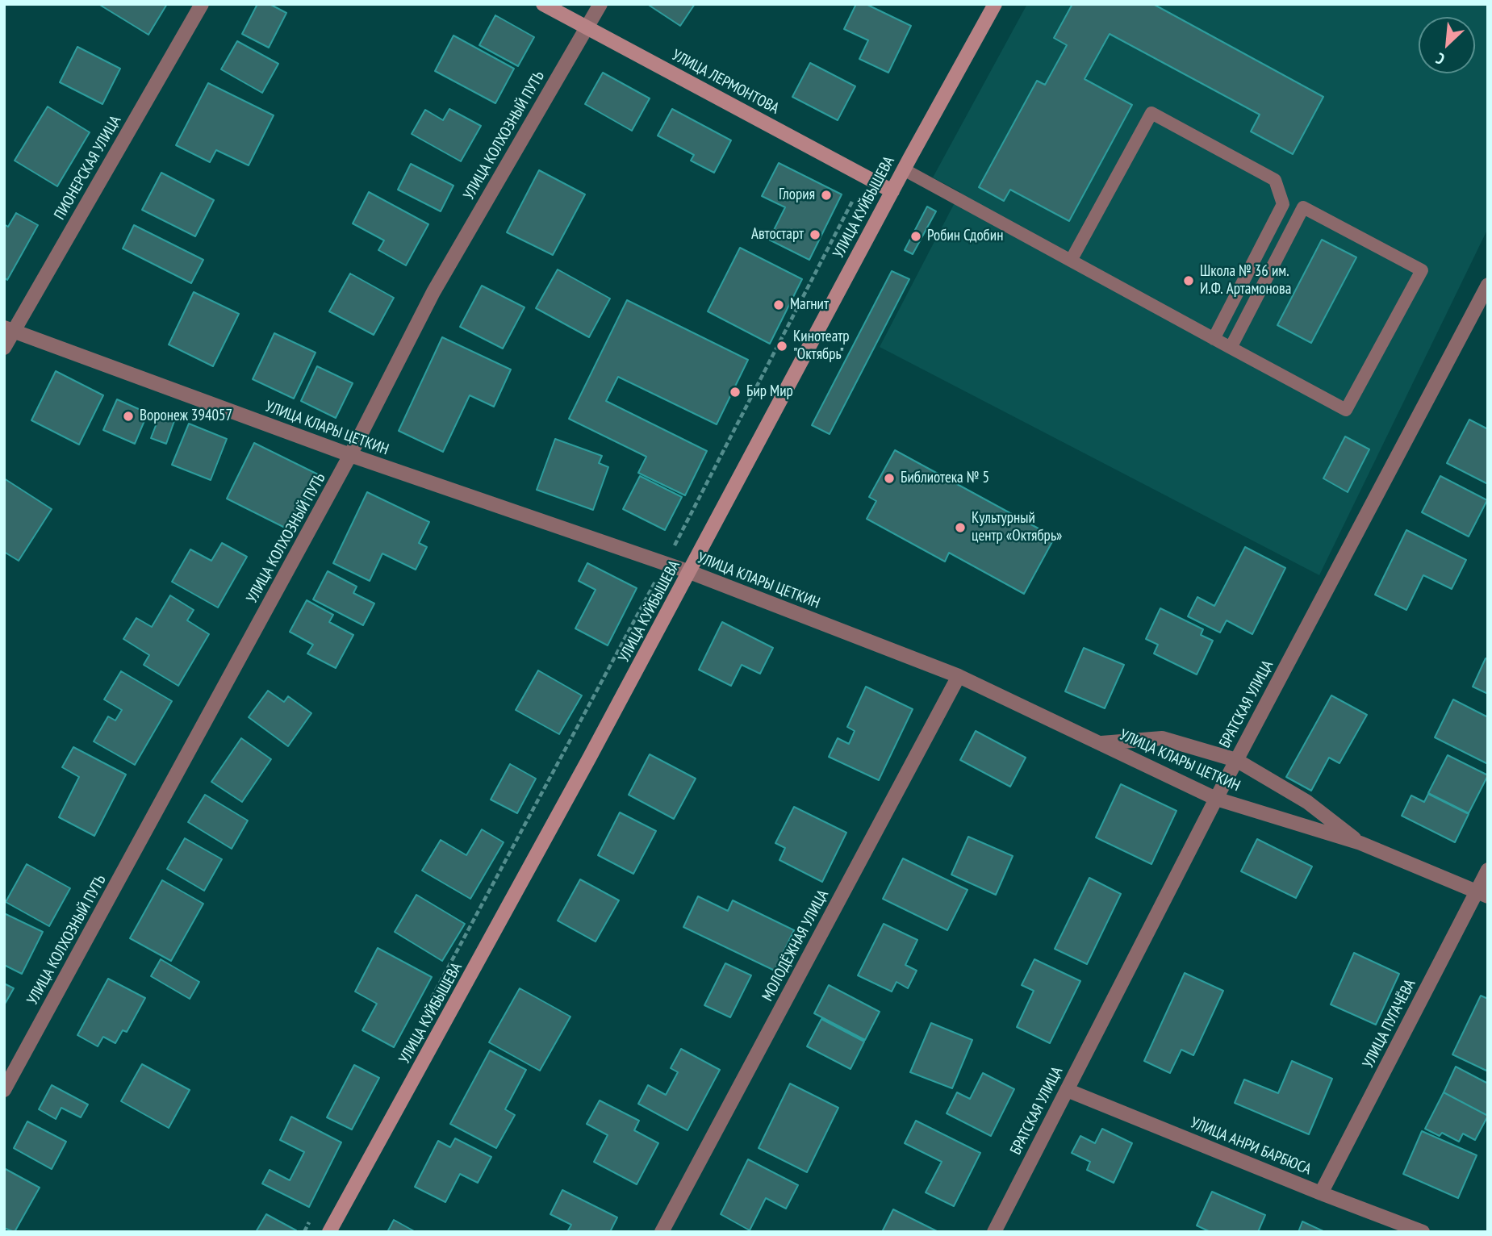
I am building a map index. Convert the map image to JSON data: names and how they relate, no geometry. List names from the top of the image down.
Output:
{
  "streets": {
    "main road": ["УЛИЦА ЛЕРМОНТОВА", "УЛИЦА КУЙБЫШЕВА"],
    "street": [
      "УЛИЦА КОЛХОЗНЫЙ ПУТЬ",
      "ПИОНЕРСКАЯ УЛИЦА",
      "УЛИЦА КЛАРЫ ЦЕТКИН",
      "БРАТСКАЯ УЛИЦА",
      "МОЛОДЁЖНАЯ УЛИЦА",
      "УЛИЦА ПУГАЧЁВА",
      "УЛИЦА АНРИ БАРБЮСА"
    ]
  },
  "crossings": [
    ["УЛИЦА ЛЕРМОНТОВА", "УЛИЦА КОЛХОЗНЫЙ ПУТЬ"],
    ["УЛИЦА ЛЕРМОНТОВА", "УЛИЦА КУЙБЫШЕВА"],
    ["УЛИЦА КОЛХОЗНЫЙ ПУТЬ", "УЛИЦА КЛАРЫ ЦЕТКИН"],
    ["ПИОНЕРСКАЯ УЛИЦА", "УЛИЦА КЛАРЫ ЦЕТКИН"],
    ["УЛИЦА КУЙБЫШЕВА", "УЛИЦА КЛАРЫ ЦЕТКИН"],
    ["УЛИЦА КЛАРЫ ЦЕТКИН", "БРАТСКАЯ УЛИЦА"],
    ["УЛИЦА КЛАРЫ ЦЕТКИН", "МОЛОДЁЖНАЯ УЛИЦА"],
    ["УЛИЦА КЛАРЫ ЦЕТКИН", "УЛИЦА ПУГАЧЁВА"],
    ["БРАТСКАЯ УЛИЦА", "УЛИЦА АНРИ БАРБЮСА"],
    ["УЛИЦА ПУГАЧЁВА", "УЛИЦА АНРИ БАРБЮСА"]
  ],
  "places": [
    "Глория",
    "Автостарт",
    "Робин Сдобин",
    "Школа № 36 им. И.Ф. Артамонова",
    "Магнит",
    "Кинотеатр \"Октябрь\"",
    "Бир Мир",
    "Воронеж 394057",
    "Библиотека № 5",
    "Культурный центр «Октябрь»"
  ],
  "north": "bottom left"
}
